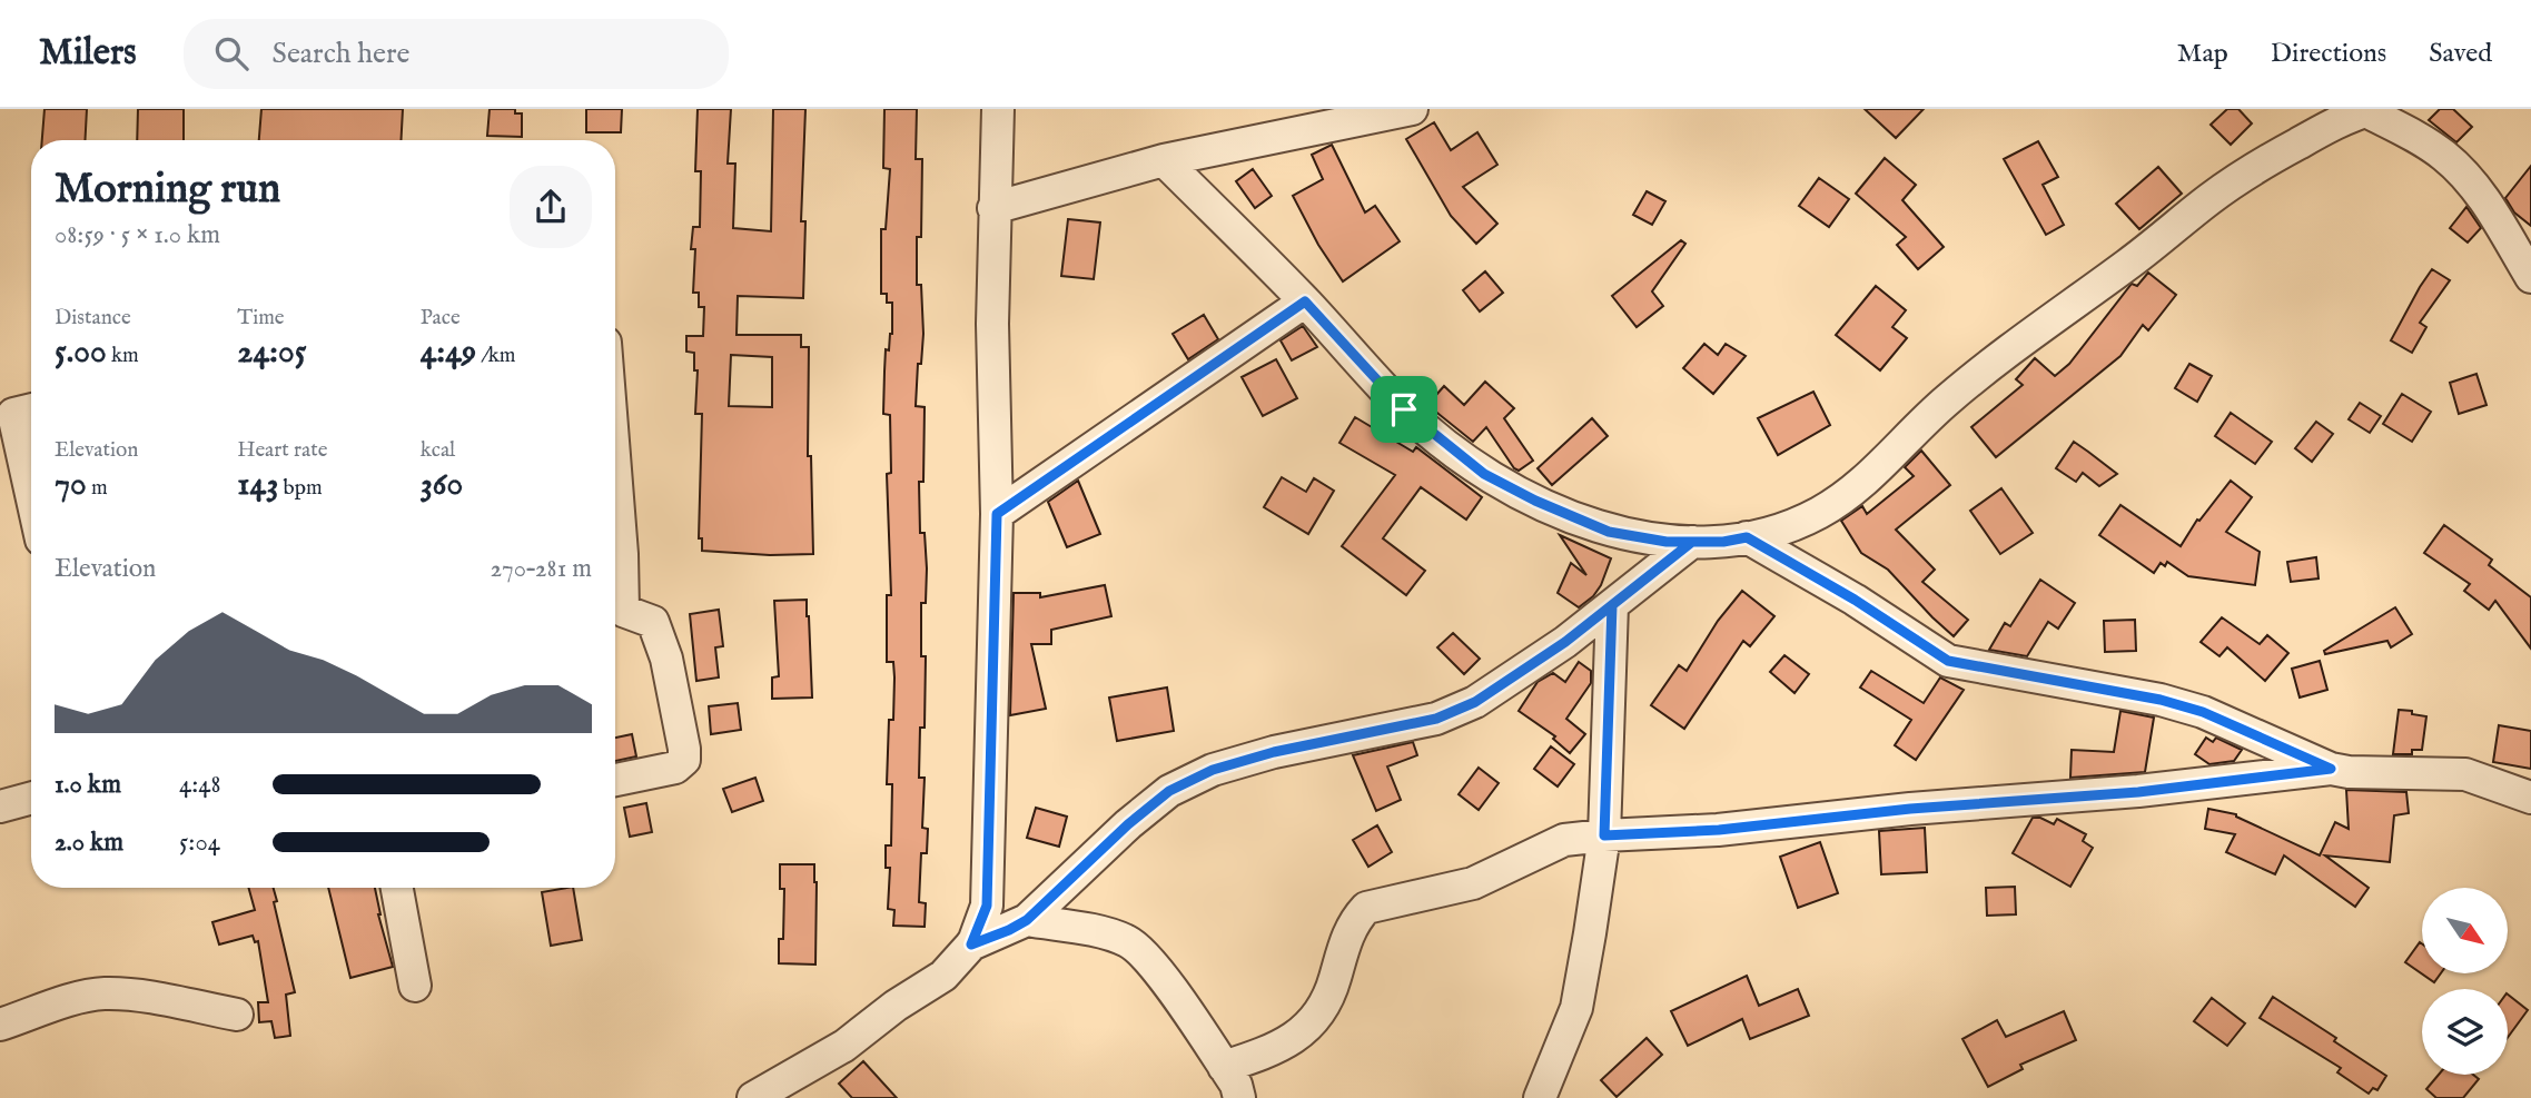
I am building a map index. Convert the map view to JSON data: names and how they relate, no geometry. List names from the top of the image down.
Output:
{
  "north": "bottom right",
  "page": {
    "header": "Milers",
    "search": "Search here",
    "nav": ["Map", "Directions", "Saved"],
    "heading": ["Morning run", "08:59 · 5 × 1.0 km"],
    "stats": [
      ["Distance", "5.00 km"],
      ["Time", "24:05"],
      ["Pace", "4:49 /km"],
      ["Elevation", "70 m"],
      ["Heart rate", "143 bpm"],
      ["kcal", "360"]
    ],
    "chart": ["Elevation", "270–281 m"],
    "list": [
      {
        "name": "1.0 km",
        "note": "4:48"
      },
      {
        "name": "2.0 km",
        "note": "5:04"
      }
    ]
  }
}
